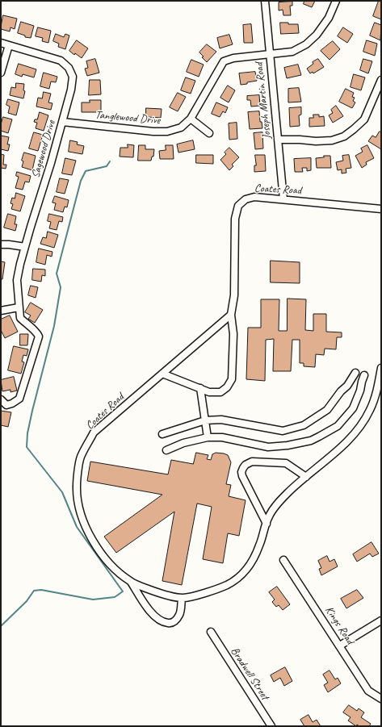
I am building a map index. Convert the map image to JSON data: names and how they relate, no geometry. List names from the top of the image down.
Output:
{
  "streets": {
    "street": [
      "Joseph Martin Road",
      "Tanglewood Drive",
      "Sagewood Drive",
      "Coates Road",
      "Kings Road",
      "Bradwell Street"
    ]
  },
  "crossings": [
    ["Joseph Martin Road", "Tanglewood Drive"],
    ["Joseph Martin Road", "Coates Road"],
    ["Tanglewood Drive", "Sagewood Drive"]
  ]
}
